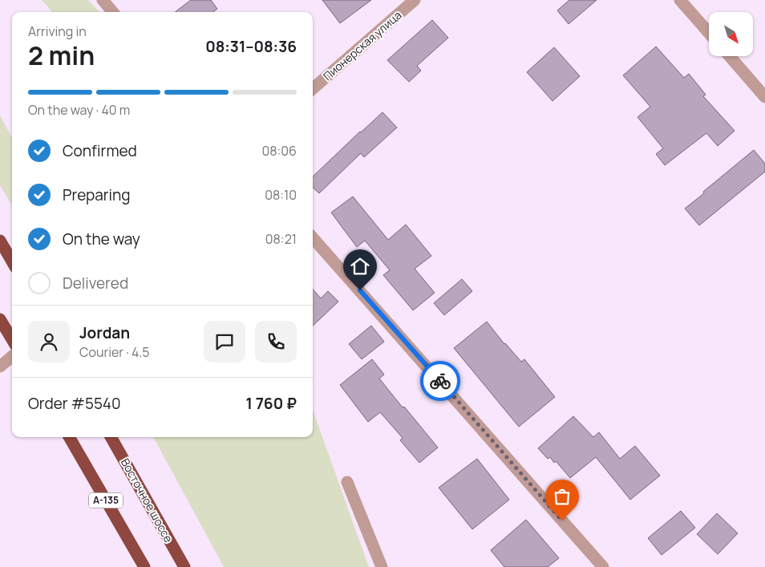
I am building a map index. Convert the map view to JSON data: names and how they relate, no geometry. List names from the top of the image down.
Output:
{
  "streets": {
    "highway": ["А-135", "Восточное шоссе"],
    "street": ["Пионерская улица"]
  },
  "north": "bottom right",
  "page": {
    "heading": ["2 min", "Arriving in", "08:31–08:36"],
    "panel": [
      "Jordan",
      "Courier · 4.5",
      "Order #5540",
      "1 760 ₽"
    ],
    "bar": "On the way · 40 m",
    "list": [
      ["Confirmed", "08:06"],
      ["Preparing", "08:10"],
      ["On the way", "08:21"],
      "Delivered"
    ]
  }
}
